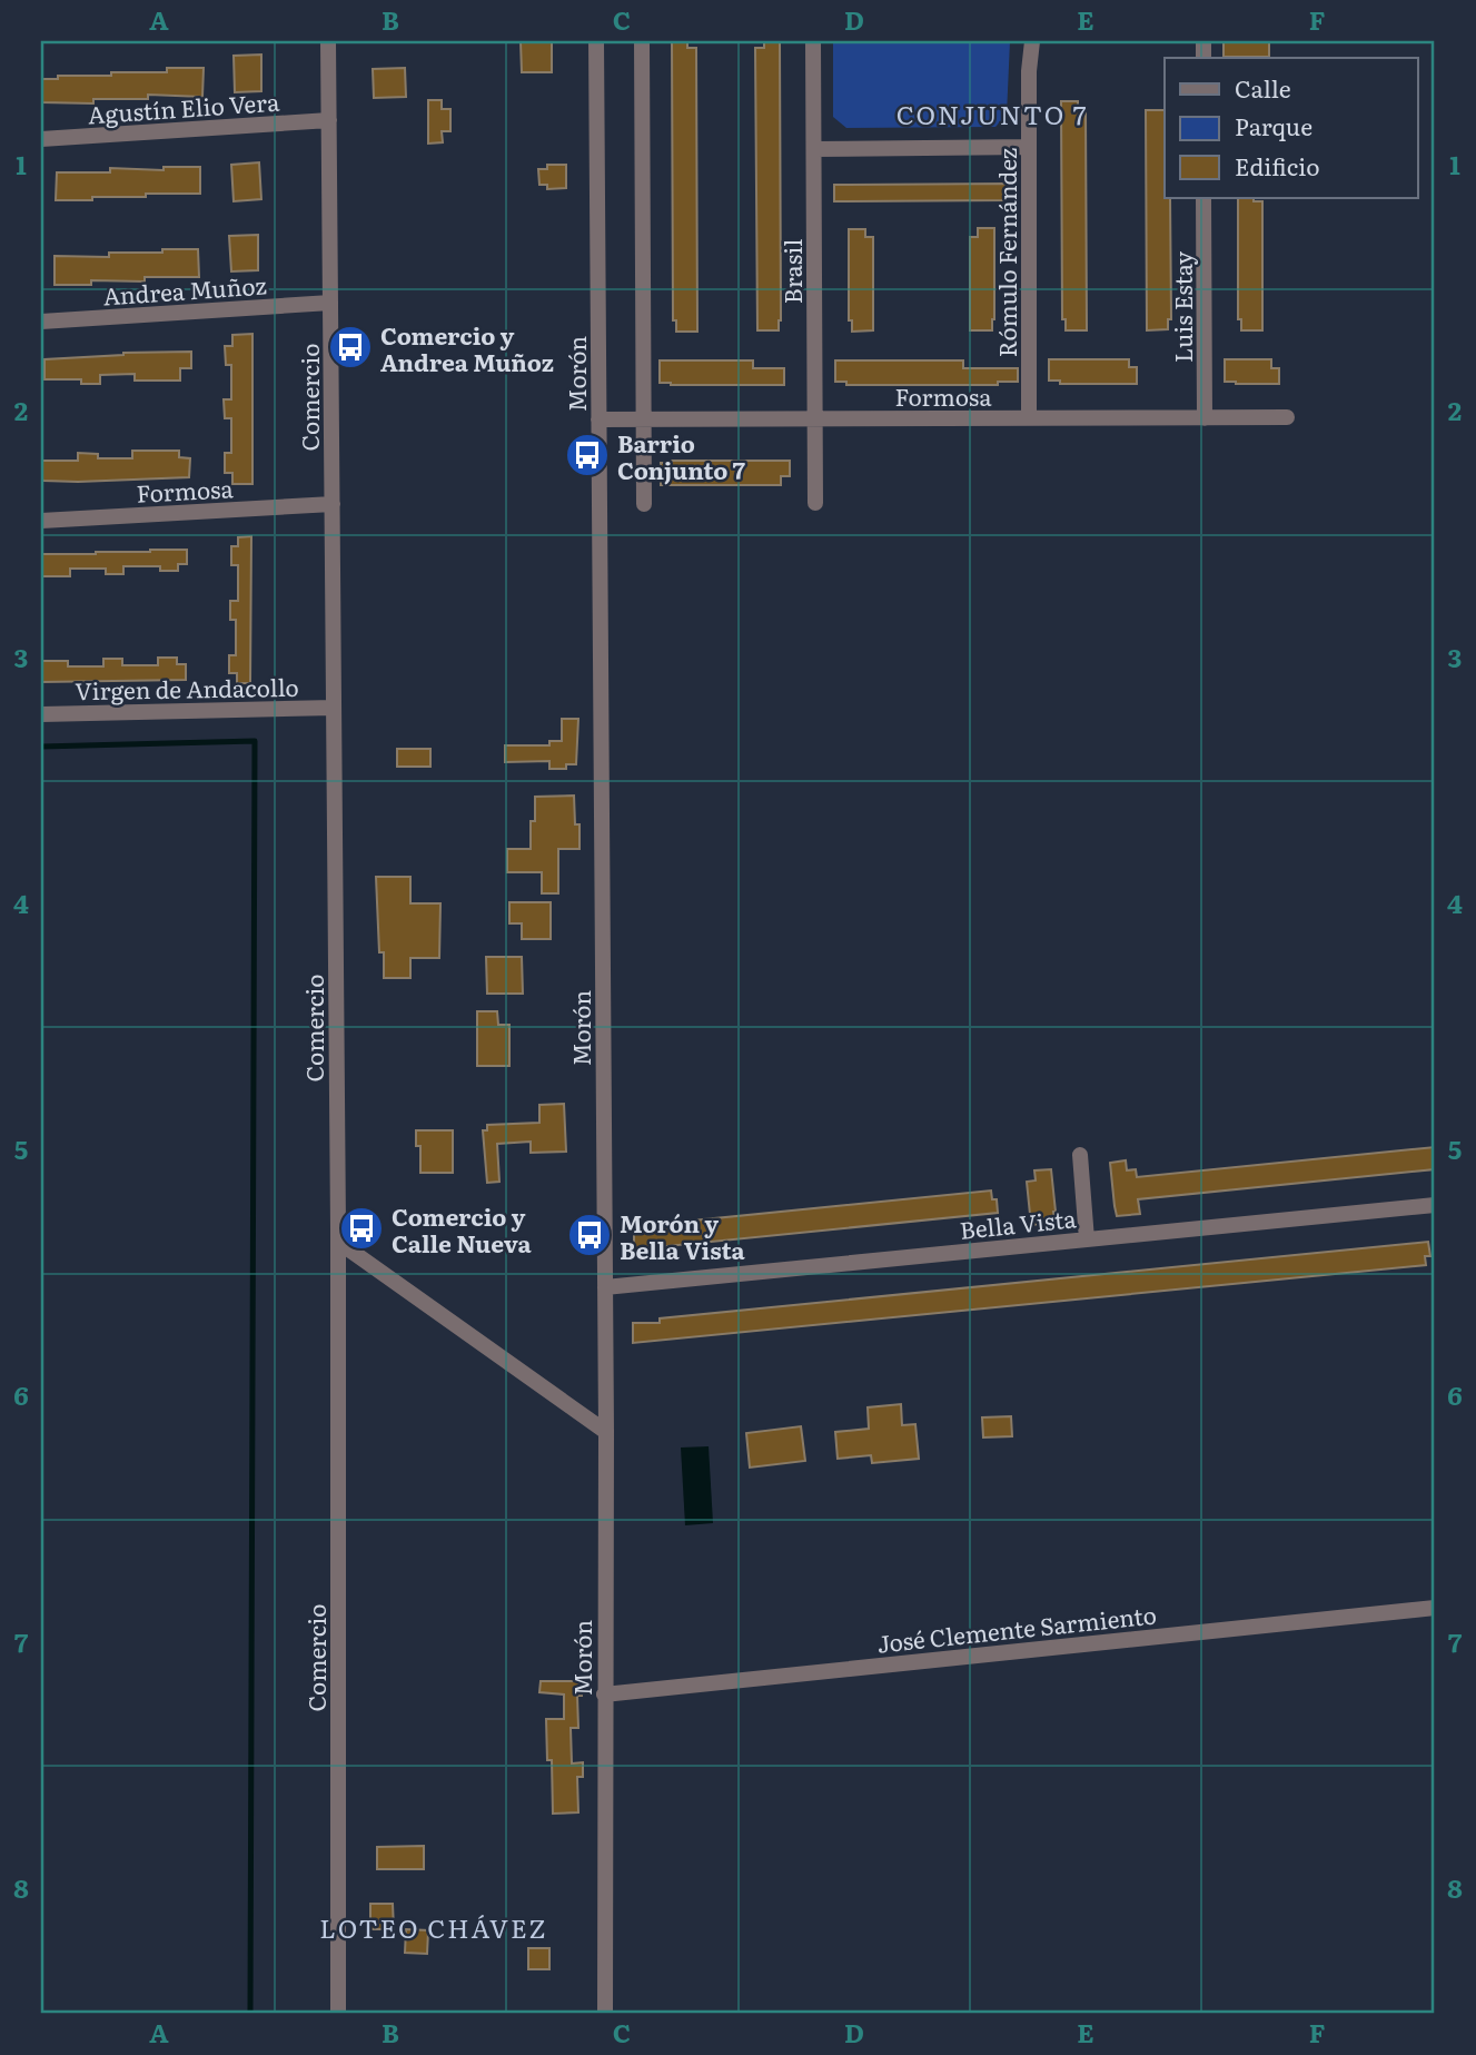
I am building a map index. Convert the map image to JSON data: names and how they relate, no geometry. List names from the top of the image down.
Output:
{
  "streets": {
    "street": [
      "Agustín Elio Vera",
      "Rómulo Fernández",
      "Brasil",
      "Andrea Muñoz",
      "Luis Estay",
      "Morón",
      "Formosa",
      "Comercio",
      "Virgen de Andacollo",
      "Bella Vista",
      "José Clemente Sarmiento"
    ]
  },
  "crossings": [
    ["Agustín Elio Vera", "Comercio"],
    ["Rómulo Fernández", "Formosa"],
    ["Brasil", "Formosa"],
    ["Andrea Muñoz", "Comercio"],
    ["Luis Estay", "Formosa"],
    ["Morón", "Formosa"],
    ["Morón", "Bella Vista"],
    ["Morón", "José Clemente Sarmiento"],
    ["Formosa", "Comercio"],
    ["Comercio", "Virgen de Andacollo"]
  ],
  "districts": ["CONJUNTO 7", "LOTEO CHÁVEZ"],
  "places": {
    "bus stop": [
      "Comercio y Andrea Muñoz",
      "Barrio Conjunto 7",
      "Comercio y Calle Nueva",
      "Morón y Bella Vista"
    ]
  },
  "legend": ["Calle", "Parque", "Edificio"],
  "grid": {
    "columns": [
      "A",
      "B",
      "C",
      "D",
      "E",
      "F"
    ],
    "rows": [
      "1",
      "2",
      "3",
      "4",
      "5",
      "6",
      "7",
      "8"
    ]
  }
}
